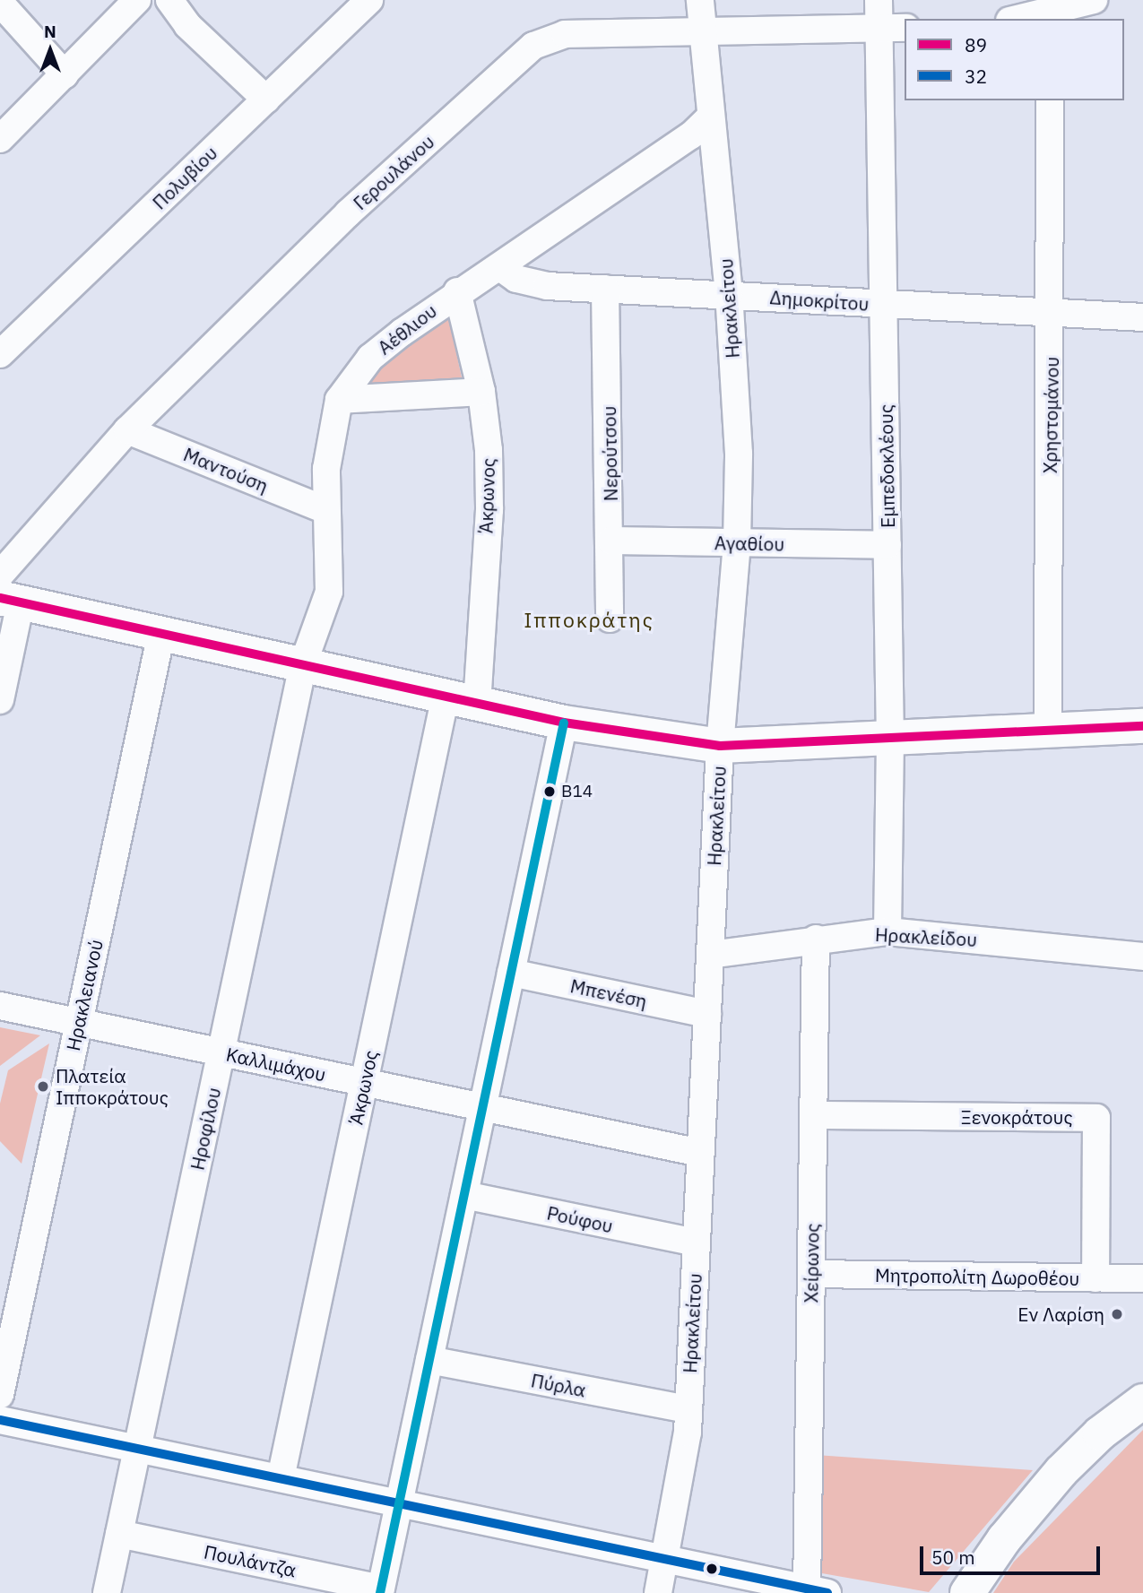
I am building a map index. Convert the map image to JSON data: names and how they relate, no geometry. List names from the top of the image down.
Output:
{
  "streets": {
    "street": [
      "Γερουλάνου",
      "Πολυβίου",
      "Δημοκρίτου",
      "Ηρακλείτου",
      "Αέθλιου",
      "Χρηστομάνου",
      "Νερούτσου",
      "Εμπεδοκλέους",
      "Μαντούση",
      "Άκρωνος",
      "Αγαθίου",
      "Ηρακλείδου",
      "Μπενέση",
      "Ηρακλειανού",
      "Καλλιμάχου",
      "Ξενοκράτους",
      "Ηροφίλου",
      "Ρούφου",
      "Χείρωνος",
      "Μητροπολίτη Δωροθέου",
      "Πύρλα",
      "Πουλάντζα"
    ]
  },
  "crossings": [
    ["Γερουλάνου", "Ηρακλείτου"],
    ["Γερουλάνου", "Εμπεδοκλέους"],
    ["Γερουλάνου", "Μαντούση"],
    ["Δημοκρίτου", "Ηρακλείτου"],
    ["Δημοκρίτου", "Αέθλιου"],
    ["Δημοκρίτου", "Χρηστομάνου"],
    ["Δημοκρίτου", "Νερούτσου"],
    ["Δημοκρίτου", "Εμπεδοκλέους"],
    ["Ηρακλείτου", "Αέθλιου"],
    ["Ηρακλείτου", "Αγαθίου"],
    ["Ηρακλείτου", "Ηρακλείδου"],
    ["Ηρακλείτου", "Μπενέση"],
    ["Ηρακλείτου", "Καλλιμάχου"],
    ["Ηρακλείτου", "Ρούφου"],
    ["Ηρακλείτου", "Πύρλα"],
    ["Αέθλιου", "Μαντούση"],
    ["Αέθλιου", "Άκρωνος"],
    ["Αέθλιου", "Ηροφίλου"],
    ["Νερούτσου", "Αγαθίου"],
    ["Εμπεδοκλέους", "Αγαθίου"],
    ["Εμπεδοκλέους", "Ηρακλείδου"],
    ["Άκρωνος", "Καλλιμάχου"],
    ["Ηρακλείδου", "Χείρωνος"],
    ["Ηρακλειανού", "Καλλιμάχου"],
    ["Καλλιμάχου", "Ηροφίλου"],
    ["Ξενοκράτους", "Χείρωνος"],
    ["Ξενοκράτους", "Μητροπολίτη Δωροθέου"],
    ["Ηροφίλου", "Πουλάντζα"],
    ["Χείρωνος", "Μητροπολίτη Δωροθέου"]
  ],
  "districts": ["Ιπποκράτης"],
  "places": ["Β14", "Πλατεία Ιπποκράτους", "Εν Λαρίση"],
  "lines": ["transit line 89", "transit line 32"],
  "legend": ["89", "32"],
  "scale_bar": "50 m",
  "north": "top"
}
